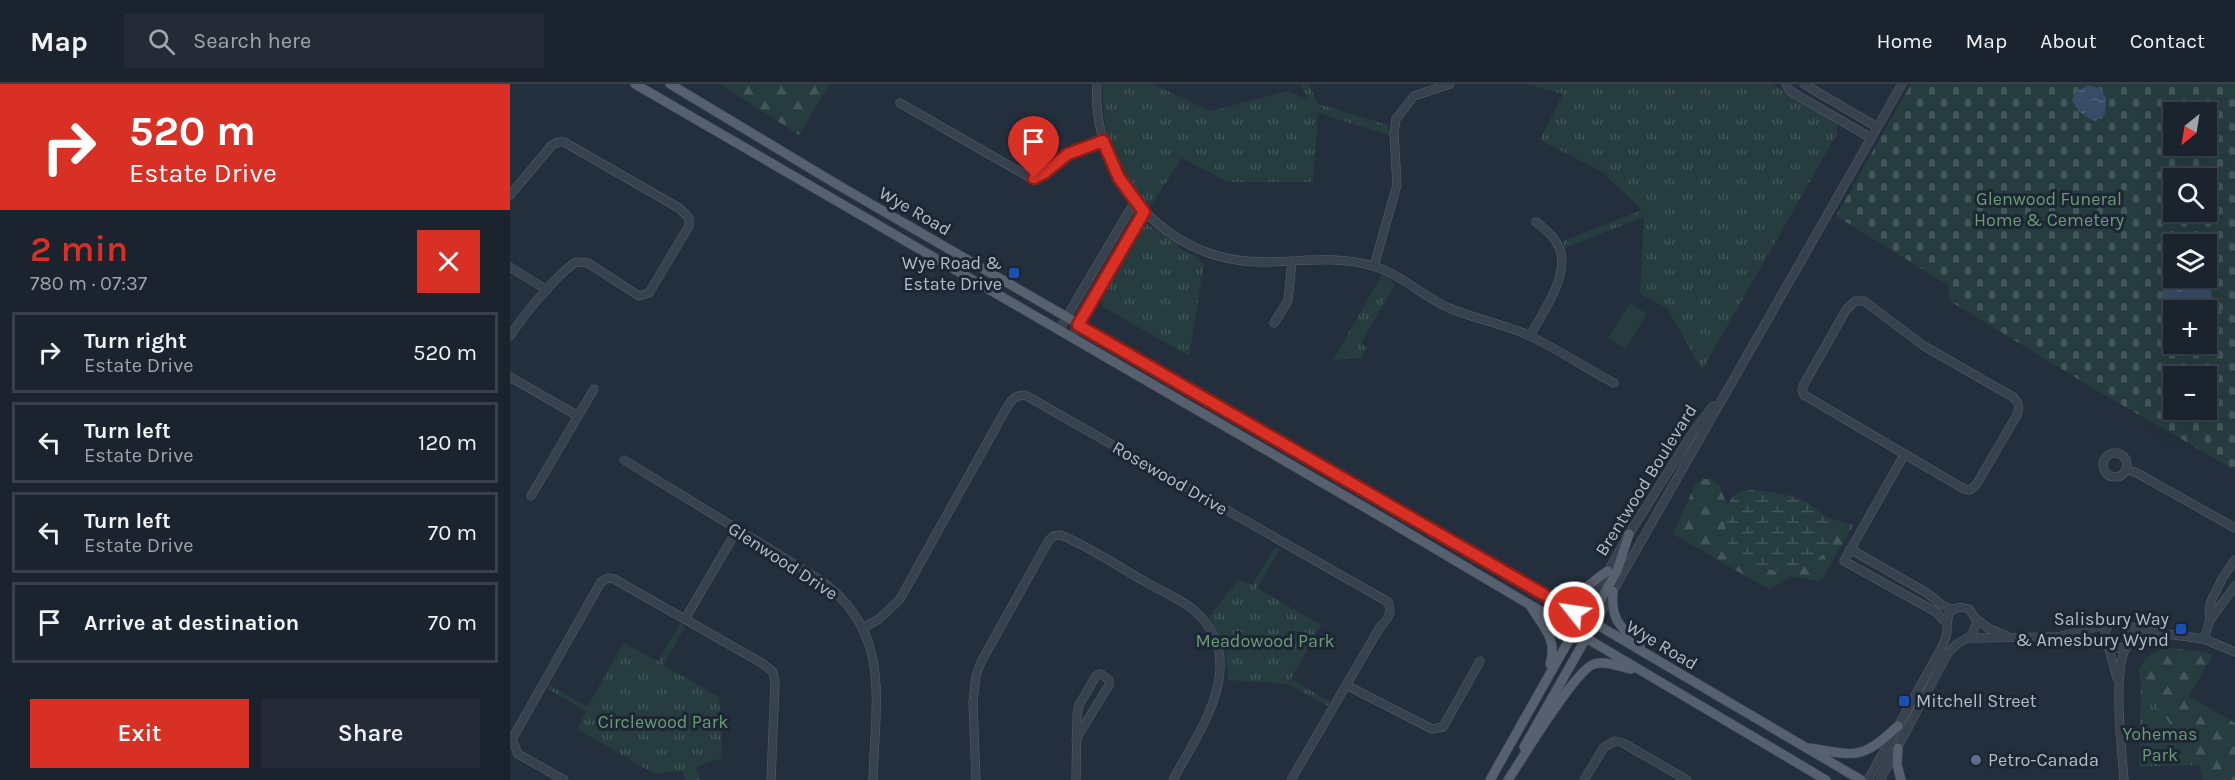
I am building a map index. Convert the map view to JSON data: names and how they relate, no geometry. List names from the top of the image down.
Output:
{
  "streets": {
    "main road": ["Wye Road", "Brentwood Boulevard"],
    "street": ["Rosewood Drive", "Glenwood Drive"]
  },
  "crossings": [
    ["Wye Road", "Brentwood Boulevard"],
    ["Rosewood Drive", "Glenwood Drive"]
  ],
  "parks": [
    "Glenwood Funeral Home & Cemetery",
    "Meadowood Park",
    "Circlewood Park",
    "Yohemas Park"
  ],
  "places": {
    "transit": ["Wye Road & Estate Drive", "Salisbury Way & Amesbury Wynd", "Mitchell Street"],
    "other": ["Petro-Canada"]
  },
  "north": "bottom left",
  "page": {
    "header": "Map",
    "search": "Search here",
    "nav": [
      "Home",
      "Map",
      "About",
      "Contact"
    ],
    "turn": ["520 m", "Estate Drive"],
    "map_buttons": ["+", "−"],
    "heading": ["2 min", "780 m · 07:37"],
    "list": [
      {
        "name": "Turn right",
        "note": "Estate Drive",
        "value": "520 m"
      },
      {
        "name": "Turn left",
        "note": "Estate Drive",
        "value": "120 m"
      },
      {
        "name": "Turn left",
        "note": "Estate Drive",
        "value": "70 m"
      },
      {
        "name": "Arrive at destination",
        "value": "70 m"
      }
    ],
    "buttons": ["Exit", "Share"]
  }
}
